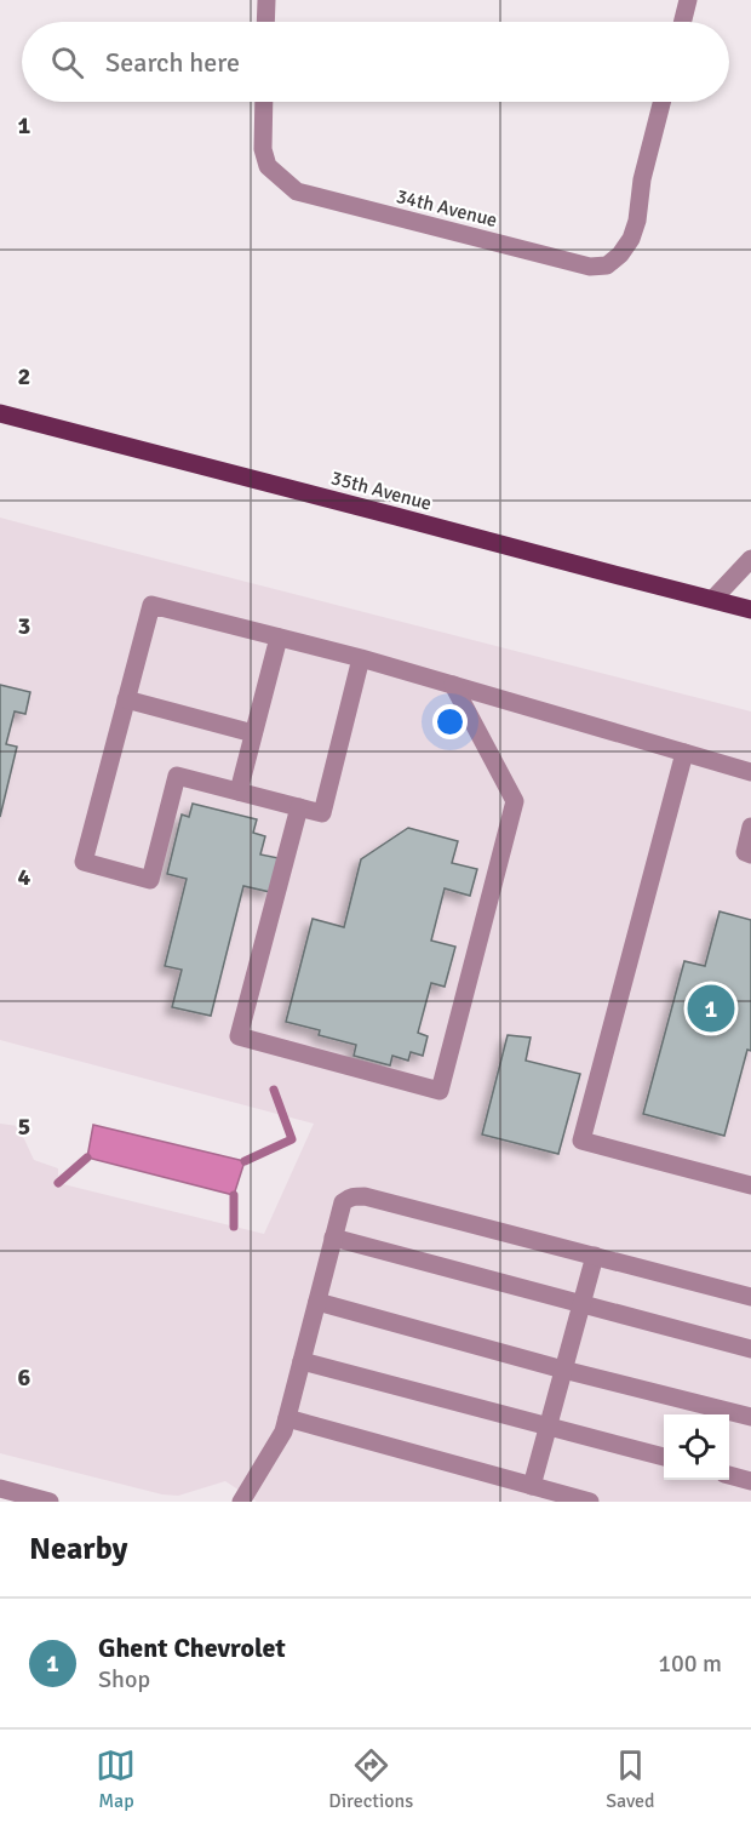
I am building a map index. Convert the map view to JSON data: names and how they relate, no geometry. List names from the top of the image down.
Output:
{
  "streets": {
    "main road": ["35th Avenue"],
    "street": ["34th Avenue"]
  },
  "page": {
    "search": "Search here",
    "pins": "1",
    "heading": "Nearby",
    "list": [
      {
        "mark": "1",
        "name": "Ghent Chevrolet",
        "note": "Shop",
        "value": "100 m"
      }
    ],
    "nav": ["Map", "Directions", "Saved"]
  },
  "grid": {
    "rows": [
      "1",
      "2",
      "3",
      "4",
      "5",
      "6"
    ]
  }
}
